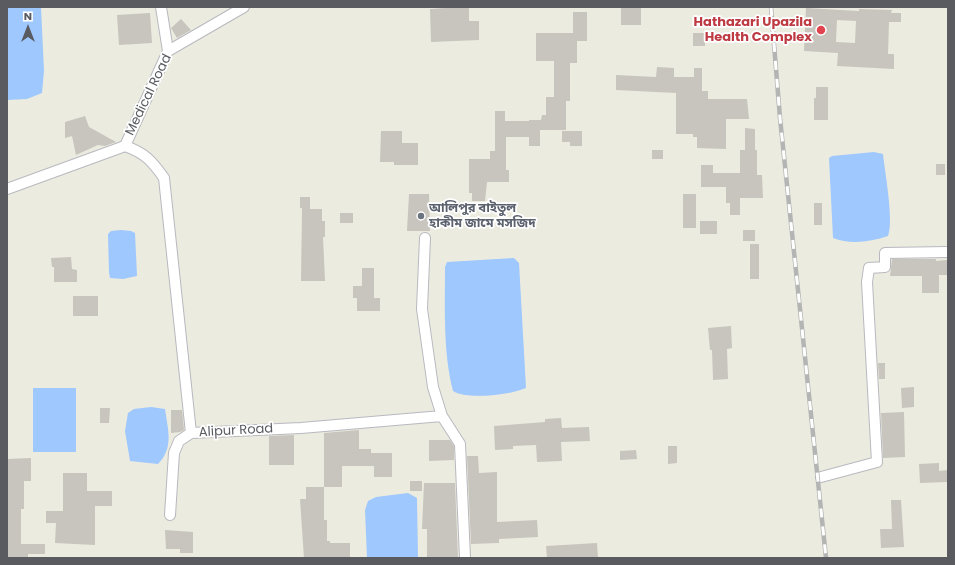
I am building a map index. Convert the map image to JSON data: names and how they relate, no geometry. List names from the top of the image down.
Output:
{
  "streets": {
    "street": ["Medical Road", "Alipur Road"]
  },
  "crossings": [
    ["Medical Road", "Alipur Road"]
  ],
  "places": ["Hathazari Upazila Health Complex", "আলিপুর বাইতুল হাকীম জামে মসজিদ"],
  "north": "top"
}
